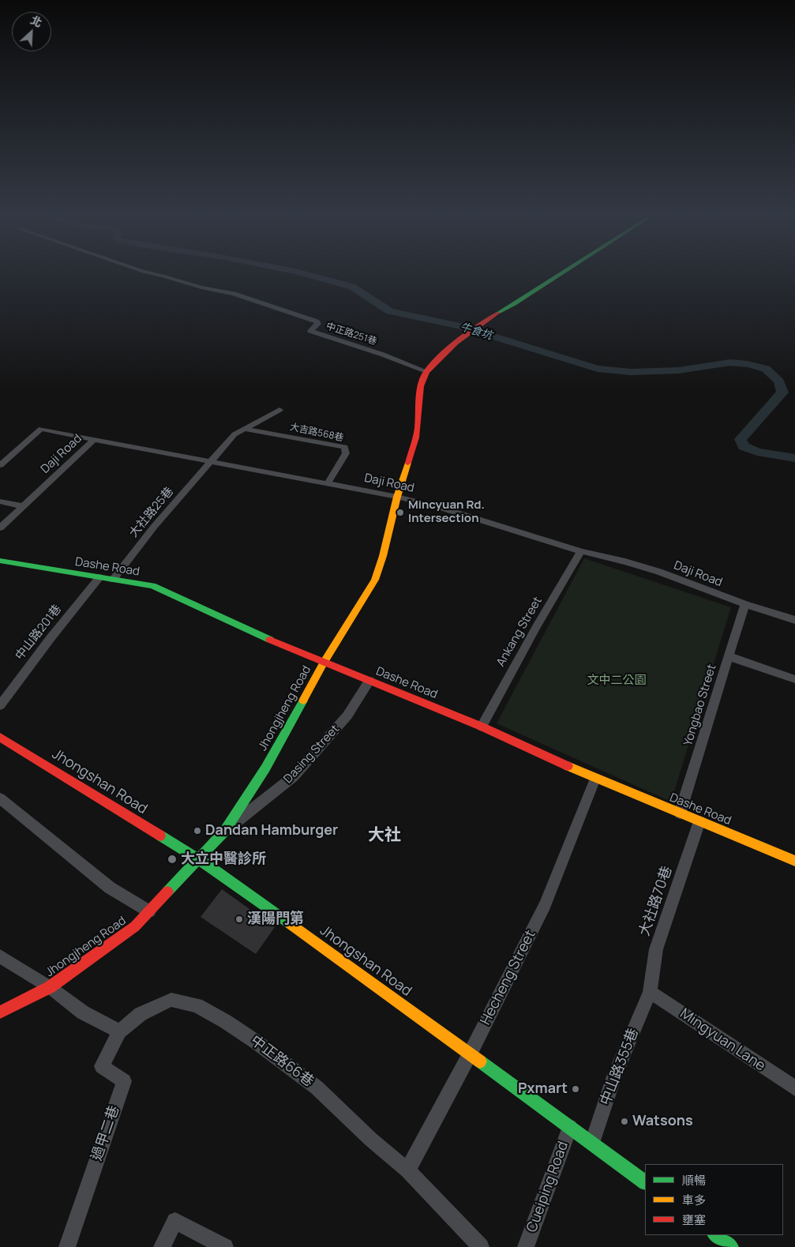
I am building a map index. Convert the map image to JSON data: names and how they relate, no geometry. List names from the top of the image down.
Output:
{
  "streets": {
    "main road": ["Dashe Road", "Jhongjheng Road", "Jhongshan Road"],
    "street": [
      "中正路251巷",
      "大吉路568巷",
      "Daji Road",
      "大社路25巷",
      "Ankang Street",
      "中山路201巷",
      "Yongbao Street",
      "Dasing Street",
      "大社路70巷",
      "Hecheng Street",
      "Mingyuan Lane",
      "中正路66巷",
      "中山路355巷",
      "過甲二巷",
      "Cueiping Road"
    ]
  },
  "crossings": [
    ["中正路251巷", "Jhongjheng Road"],
    ["大吉路568巷", "Daji Road"],
    ["大吉路568巷", "大社路25巷"],
    ["Daji Road", "大社路25巷"],
    ["Daji Road", "Ankang Street"],
    ["Daji Road", "Yongbao Street"],
    ["Daji Road", "Jhongjheng Road"],
    ["大社路25巷", "Dashe Road"],
    ["Dashe Road", "Ankang Street"],
    ["Dashe Road", "中山路201巷"],
    ["Dashe Road", "Yongbao Street"],
    ["Dashe Road", "Jhongjheng Road"],
    ["Dashe Road", "Dasing Street"],
    ["Dashe Road", "大社路70巷"],
    ["Dashe Road", "Hecheng Street"],
    ["Jhongjheng Road", "Dasing Street"],
    ["Jhongjheng Road", "Jhongshan Road"],
    ["Jhongshan Road", "Hecheng Street"],
    ["Jhongshan Road", "中山路355巷"],
    ["Jhongshan Road", "Cueiping Road"],
    ["大社路70巷", "Mingyuan Lane"],
    ["大社路70巷", "中山路355巷"],
    ["Hecheng Street", "中正路66巷"],
    ["Mingyuan Lane", "中山路355巷"],
    ["中正路66巷", "過甲二巷"]
  ],
  "districts": ["大社"],
  "water": ["牛食坑"],
  "parks": ["文中二公園"],
  "places": [
    "Mincyuan Rd. Intersection",
    "Dandan Hamburger",
    "大立中醫診所",
    "漢陽門第",
    "Pxmart",
    "Watsons"
  ],
  "legend": ["順暢", "車多", "壅塞"],
  "north": "top right"
}
